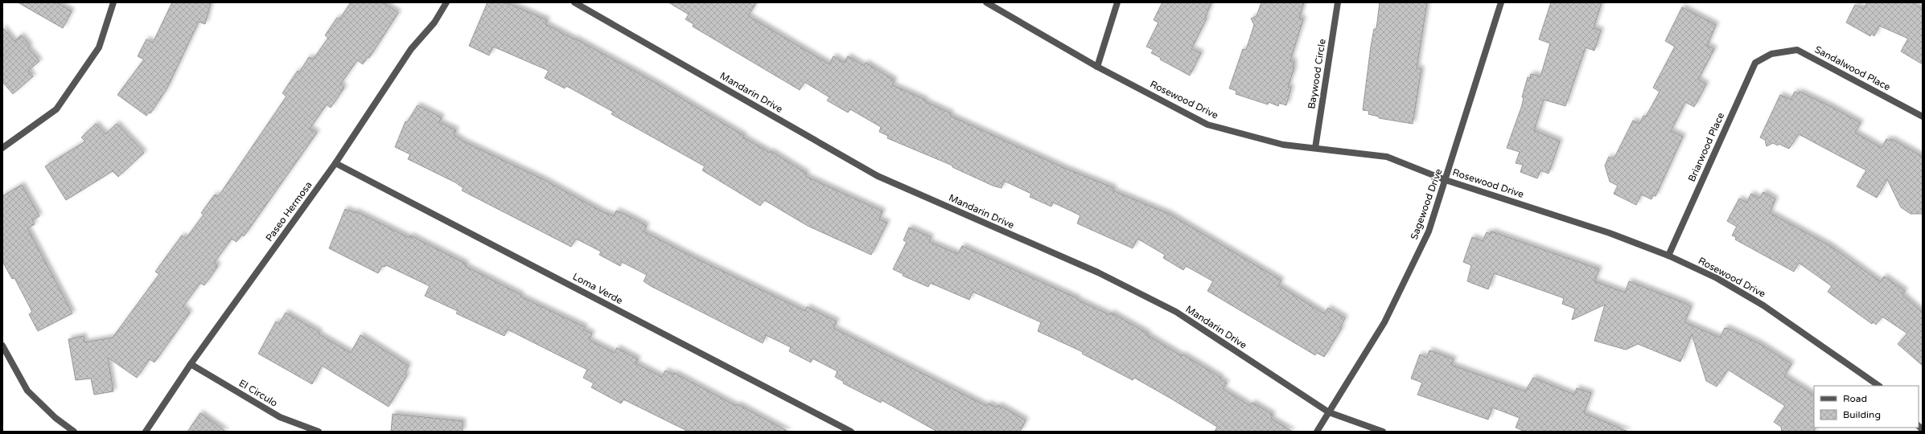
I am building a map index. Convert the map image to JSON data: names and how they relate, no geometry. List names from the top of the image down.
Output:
{
  "streets": {
    "street": [
      "Sandalwood Place",
      "Baywood Circle",
      "Mandarin Drive",
      "Rosewood Drive",
      "Briarwood Place",
      "Sagewood Drive",
      "Paseo Hermosa",
      "Loma Verde",
      "El Circulo"
    ]
  },
  "crossings": [
    ["Sandalwood Place", "Briarwood Place"],
    ["Baywood Circle", "Rosewood Drive"],
    ["Mandarin Drive", "Sagewood Drive"],
    ["Rosewood Drive", "Briarwood Place"],
    ["Rosewood Drive", "Sagewood Drive"],
    ["Paseo Hermosa", "Loma Verde"],
    ["Paseo Hermosa", "El Circulo"]
  ],
  "legend": ["Road", "Building"]
}
